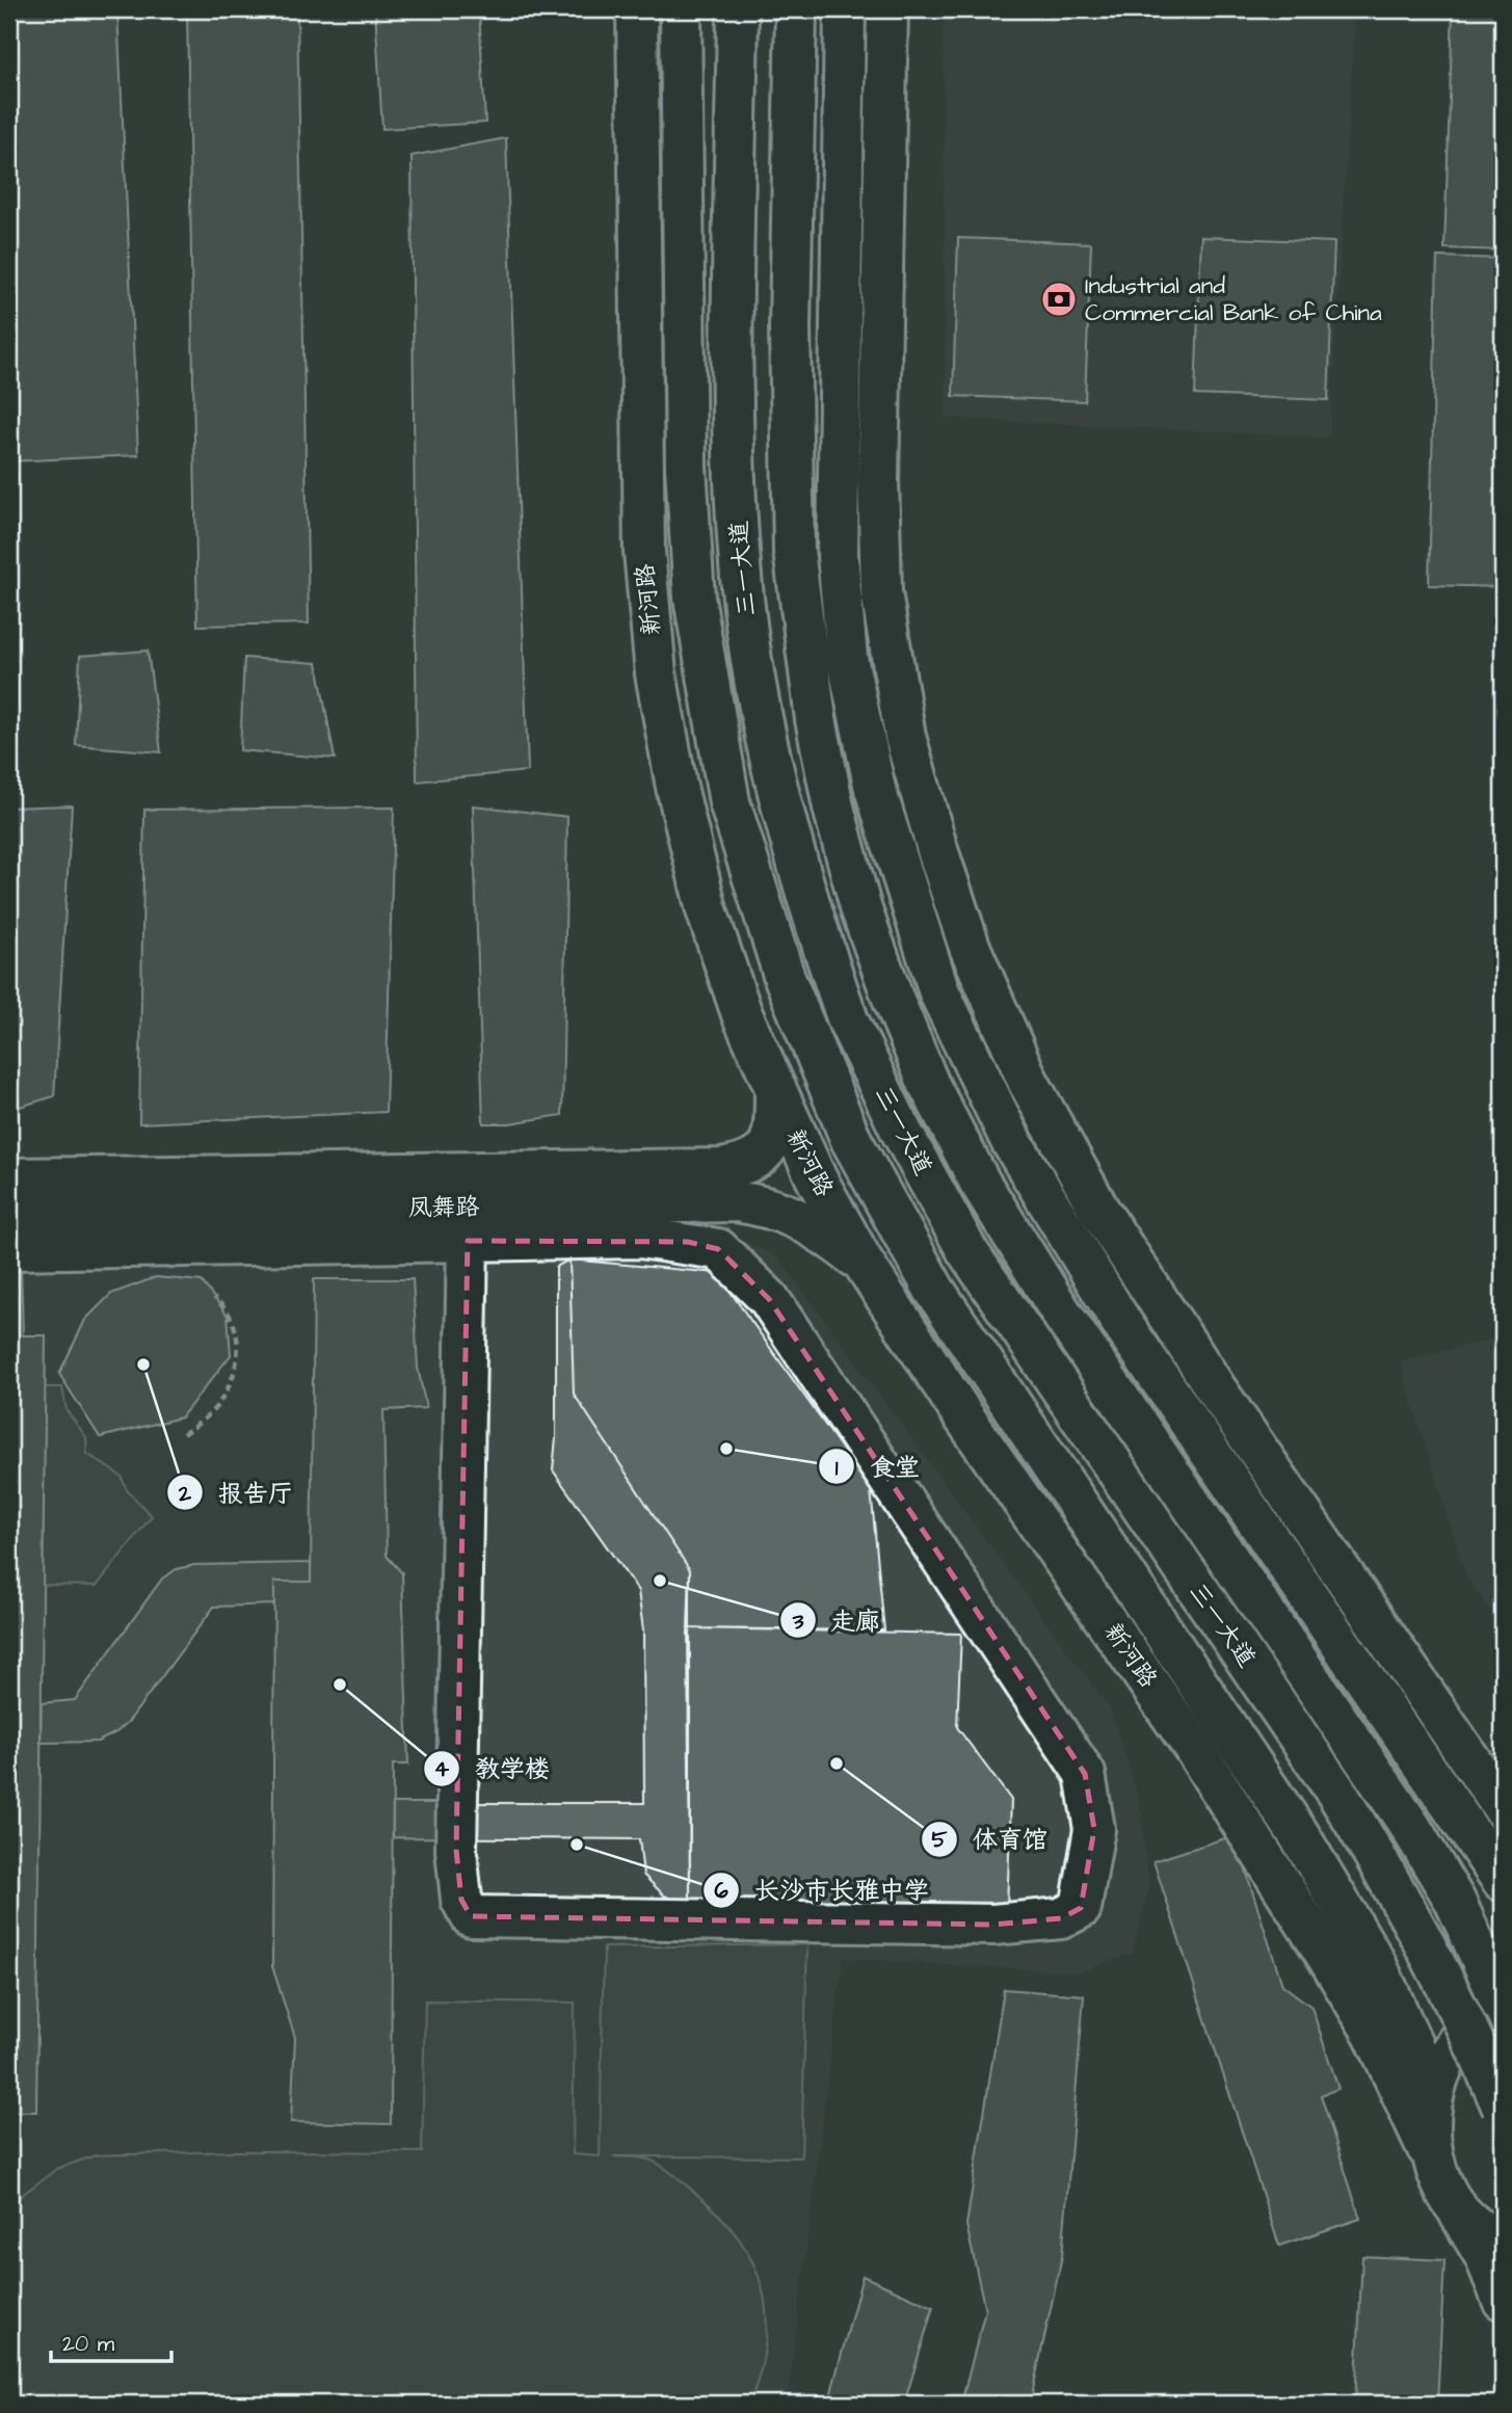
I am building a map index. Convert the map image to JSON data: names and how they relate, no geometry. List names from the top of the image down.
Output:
{
  "streets": {
    "main road": ["三一大道", "新河路", "凤舞路"]
  },
  "crossings": [
    ["新河路", "凤舞路"]
  ],
  "places": {
    "bank": ["Industrial and Commercial Bank of China"],
    "other": [
      "报告厅",
      "食堂",
      "走廊",
      "教学楼",
      "体育馆",
      "长沙市长雅中学"
    ]
  },
  "scale_bar": "20 m"
}
